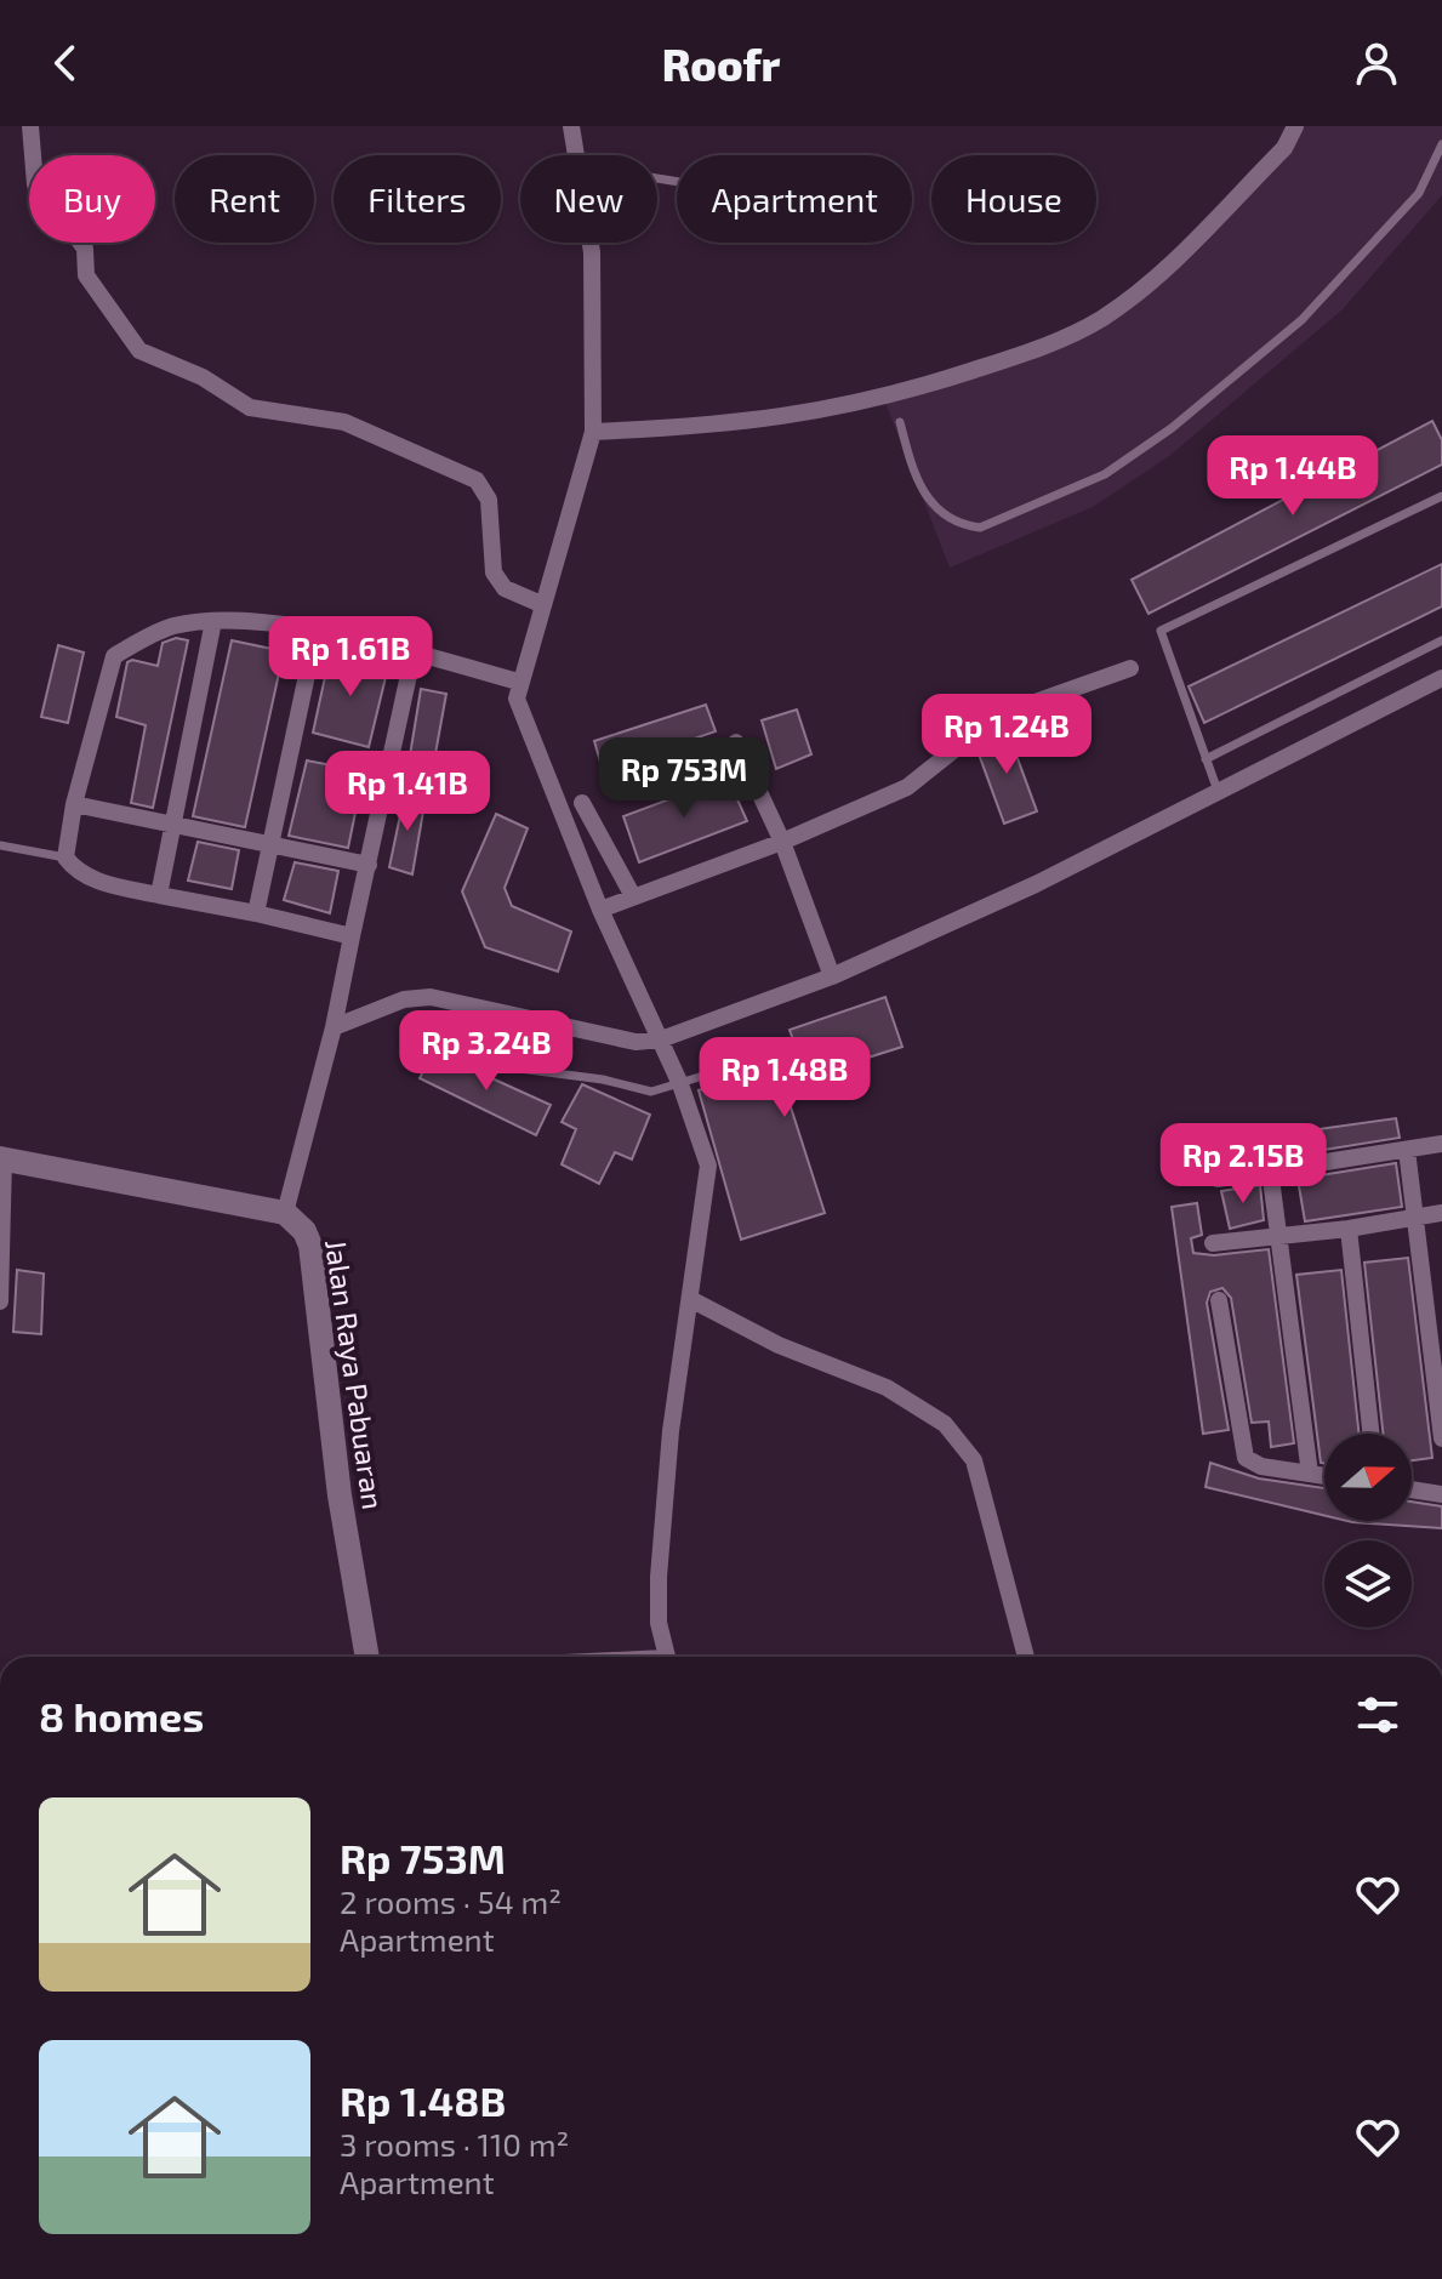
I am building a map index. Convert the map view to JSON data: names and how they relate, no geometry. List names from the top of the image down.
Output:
{
  "streets": {
    "street": ["Jalan Raya Pabuaran"]
  },
  "north": "right",
  "page": {
    "header": "Roofr",
    "chip": [
      "Buy",
      "Rent",
      "Filters",
      "New",
      "Apartment",
      "House"
    ],
    "price": [
      "Rp 1.44B",
      "Rp 1.61B",
      "Rp 1.24B",
      "Rp 753M",
      "Rp 1.41B",
      "Rp 3.24B",
      "Rp 1.48B",
      "Rp 2.15B"
    ],
    "heading": "8 homes",
    "list": [
      {
        "name": "Rp 753M",
        "note": "2 rooms · 54 m² · Apartment"
      },
      {
        "name": "Rp 1.48B",
        "note": "3 rooms · 110 m² · Apartment"
      }
    ]
  }
}
